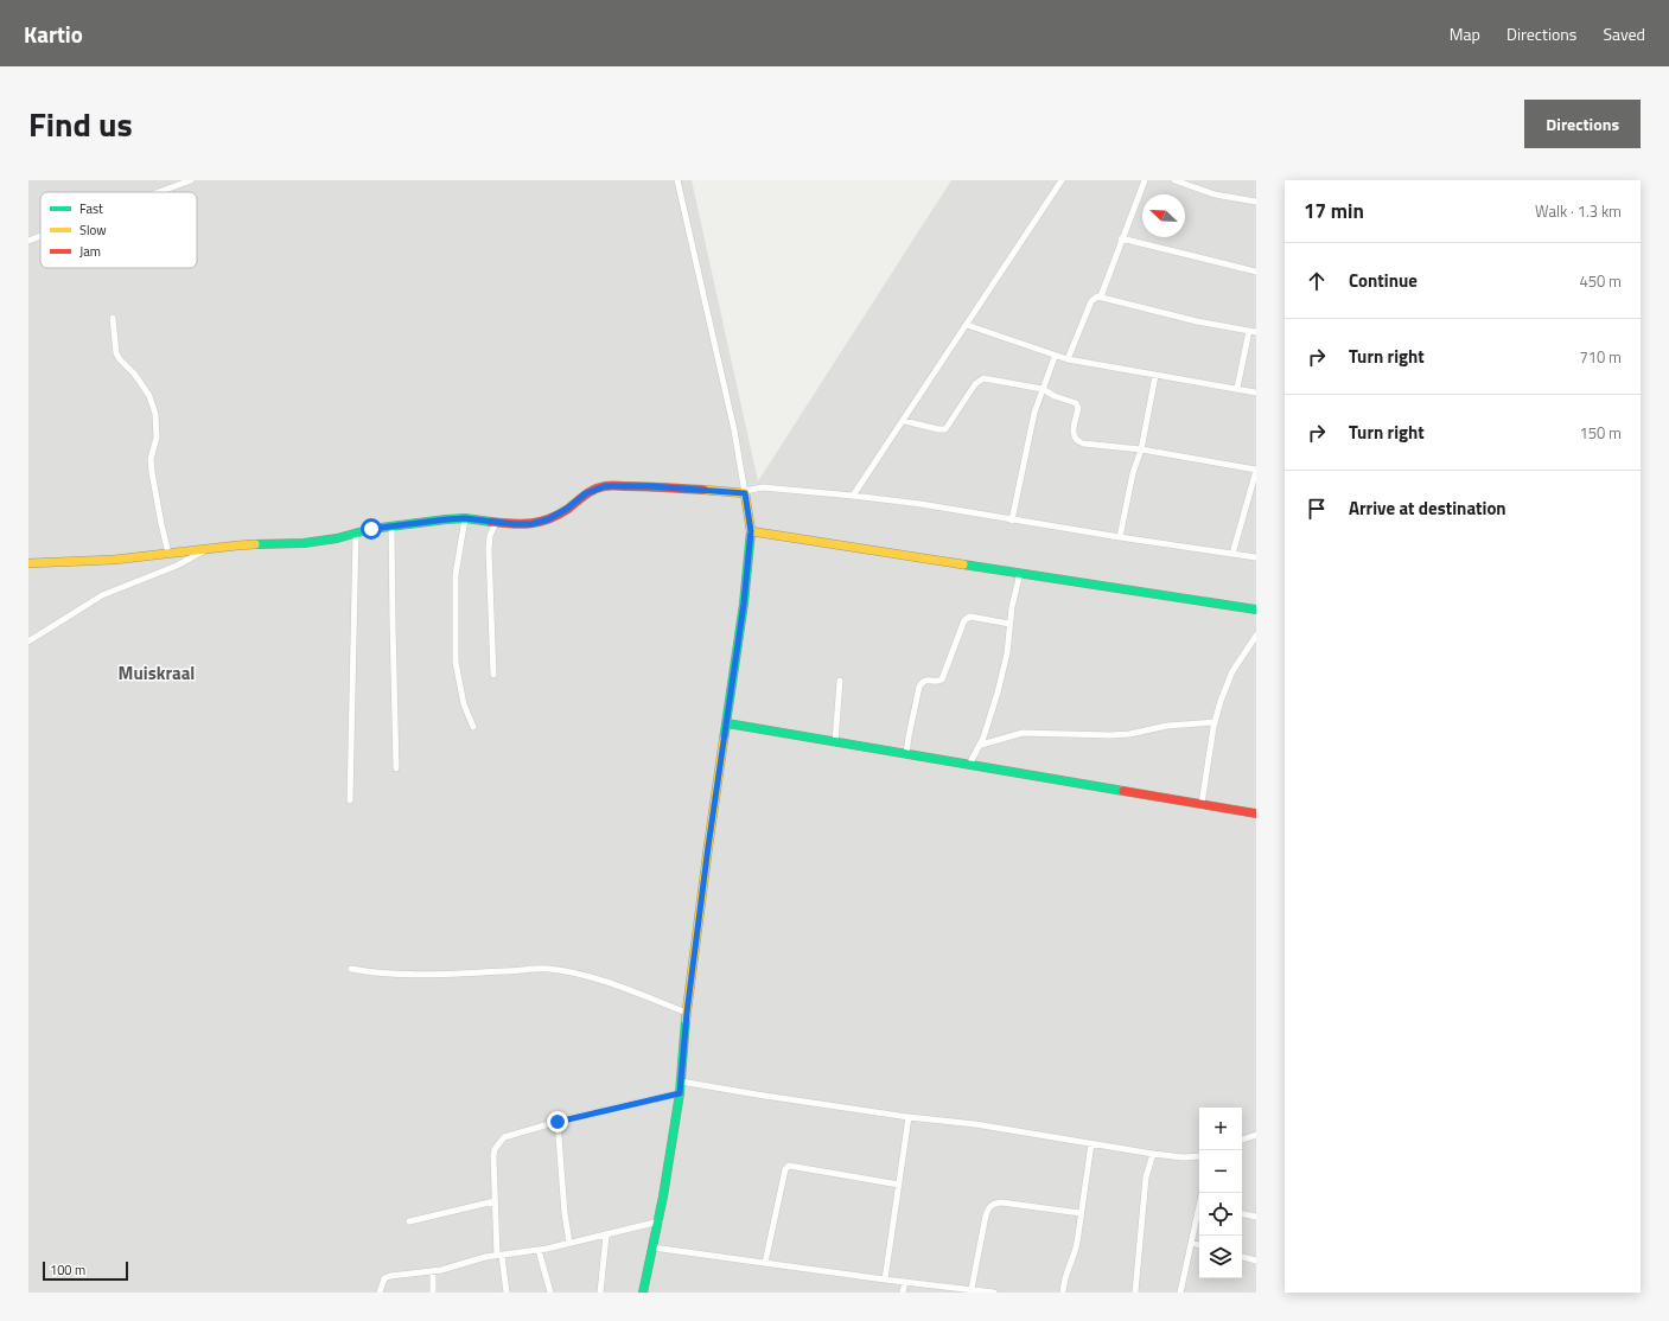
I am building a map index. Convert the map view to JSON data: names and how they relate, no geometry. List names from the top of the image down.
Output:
{
  "districts": ["Muiskraal"],
  "legend": ["Fast", "Slow", "Jam"],
  "scale_bar": "100 m",
  "north": "top left",
  "page": {
    "header": "Kartio",
    "nav": ["Map", "Directions", "Saved"],
    "title": "Find us",
    "buttons": "Directions",
    "heading": ["17 min", "Walk · 1.3 km"],
    "list": [
      ["Continue", "450 m"],
      ["Turn right", "710 m"],
      ["Turn right", "150 m"],
      "Arrive at destination"
    ],
    "map_buttons": ["+", "−"],
    "scale": "100 m"
  }
}
